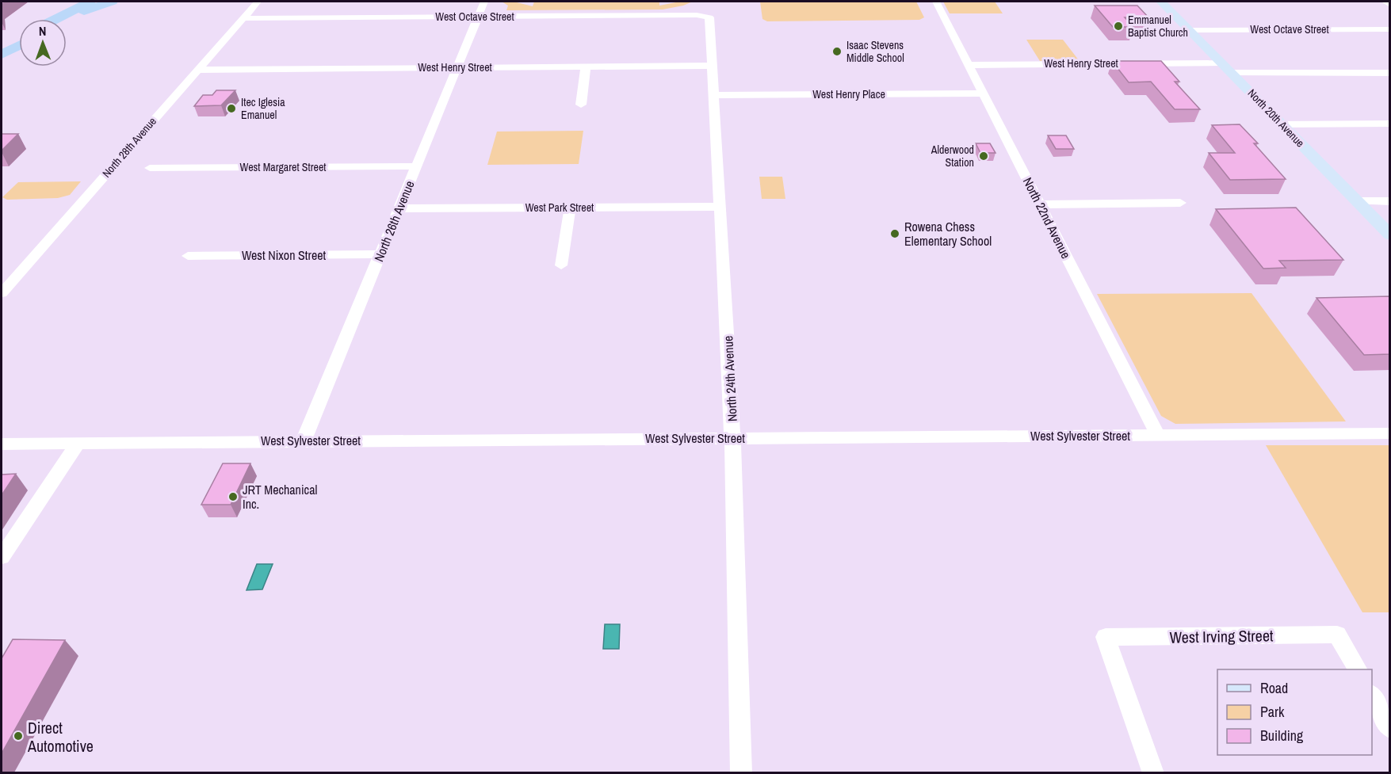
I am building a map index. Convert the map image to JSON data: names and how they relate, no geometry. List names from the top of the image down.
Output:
{
  "streets": {
    "main road": ["North 20th Avenue"],
    "street": [
      "West Octave Street",
      "West Henry Street",
      "West Henry Place",
      "North 28th Avenue",
      "West Margaret Street",
      "West Park Street",
      "North 22nd Avenue",
      "North 26th Avenue",
      "West Nixon Street",
      "North 24th Avenue",
      "West Sylvester Street",
      "West Irving Street"
    ]
  },
  "crossings": [
    ["West Octave Street", "North 20th Avenue"],
    ["West Octave Street", "North 28th Avenue"],
    ["West Octave Street", "North 26th Avenue"],
    ["West Octave Street", "North 24th Avenue"],
    ["West Henry Street", "North 20th Avenue"],
    ["West Henry Street", "North 28th Avenue"],
    ["West Henry Street", "North 22nd Avenue"],
    ["West Henry Street", "North 26th Avenue"],
    ["West Henry Street", "North 24th Avenue"],
    ["West Henry Place", "North 22nd Avenue"],
    ["West Henry Place", "North 24th Avenue"],
    ["West Margaret Street", "North 26th Avenue"],
    ["West Park Street", "North 26th Avenue"],
    ["West Park Street", "North 24th Avenue"],
    ["North 22nd Avenue", "West Sylvester Street"],
    ["North 26th Avenue", "West Nixon Street"],
    ["North 26th Avenue", "West Sylvester Street"],
    ["North 24th Avenue", "West Sylvester Street"]
  ],
  "places": [
    "Emmanuel Baptist Church",
    "Isaac Stevens Middle School",
    "Itec Iglesia Emanuel",
    "Alderwood Station",
    "Rowena Chess Elementary School",
    "JRT Mechanical Inc.",
    "Direct Automotive"
  ],
  "legend": ["Road", "Park", "Building"],
  "north": "top"
}
